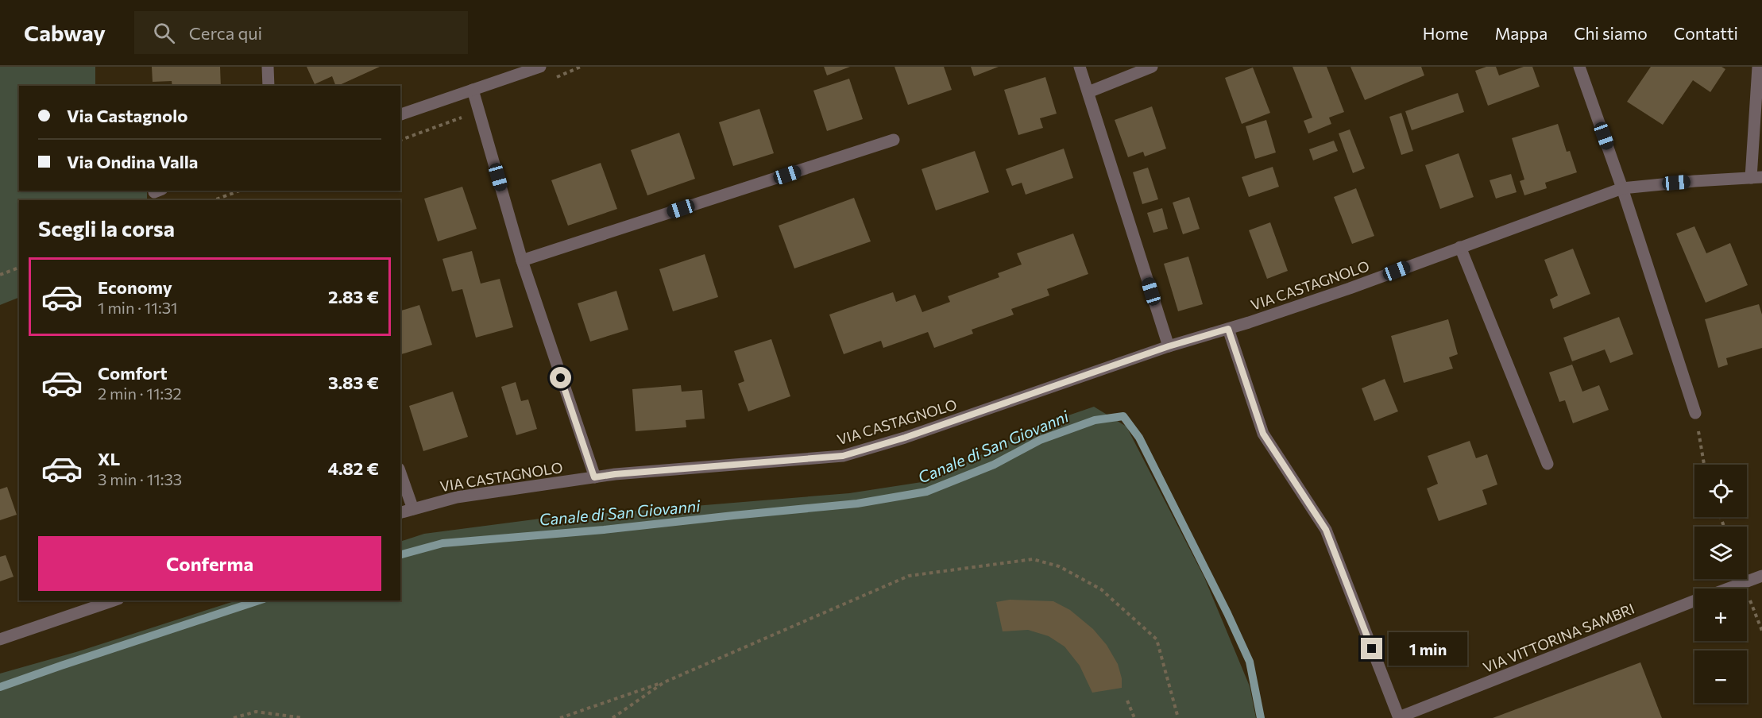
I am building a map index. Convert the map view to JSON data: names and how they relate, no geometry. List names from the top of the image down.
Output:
{
  "streets": {
    "street": ["VIA CASTAGNOLO", "VIA VITTORINA SAMBRI"]
  },
  "water": ["Canale di San Giovanni"],
  "page": {
    "header": "Cabway",
    "search": "Cerca qui",
    "nav": [
      "Home",
      "Mappa",
      "Chi siamo",
      "Contatti"
    ],
    "banner": ["Via Castagnolo", "Via Ondina Valla"],
    "heading": "Scegli la corsa",
    "list": [
      {
        "name": "Economy",
        "note": "1 min · 11:31",
        "value": "2.83 €"
      },
      {
        "name": "Comfort",
        "note": "2 min · 11:32",
        "value": "3.83 €"
      },
      {
        "name": "XL",
        "note": "3 min · 11:33",
        "value": "4.82 €"
      }
    ],
    "map_buttons": ["+", "−"],
    "buttons": "Conferma",
    "bubble": "1 min"
  }
}
